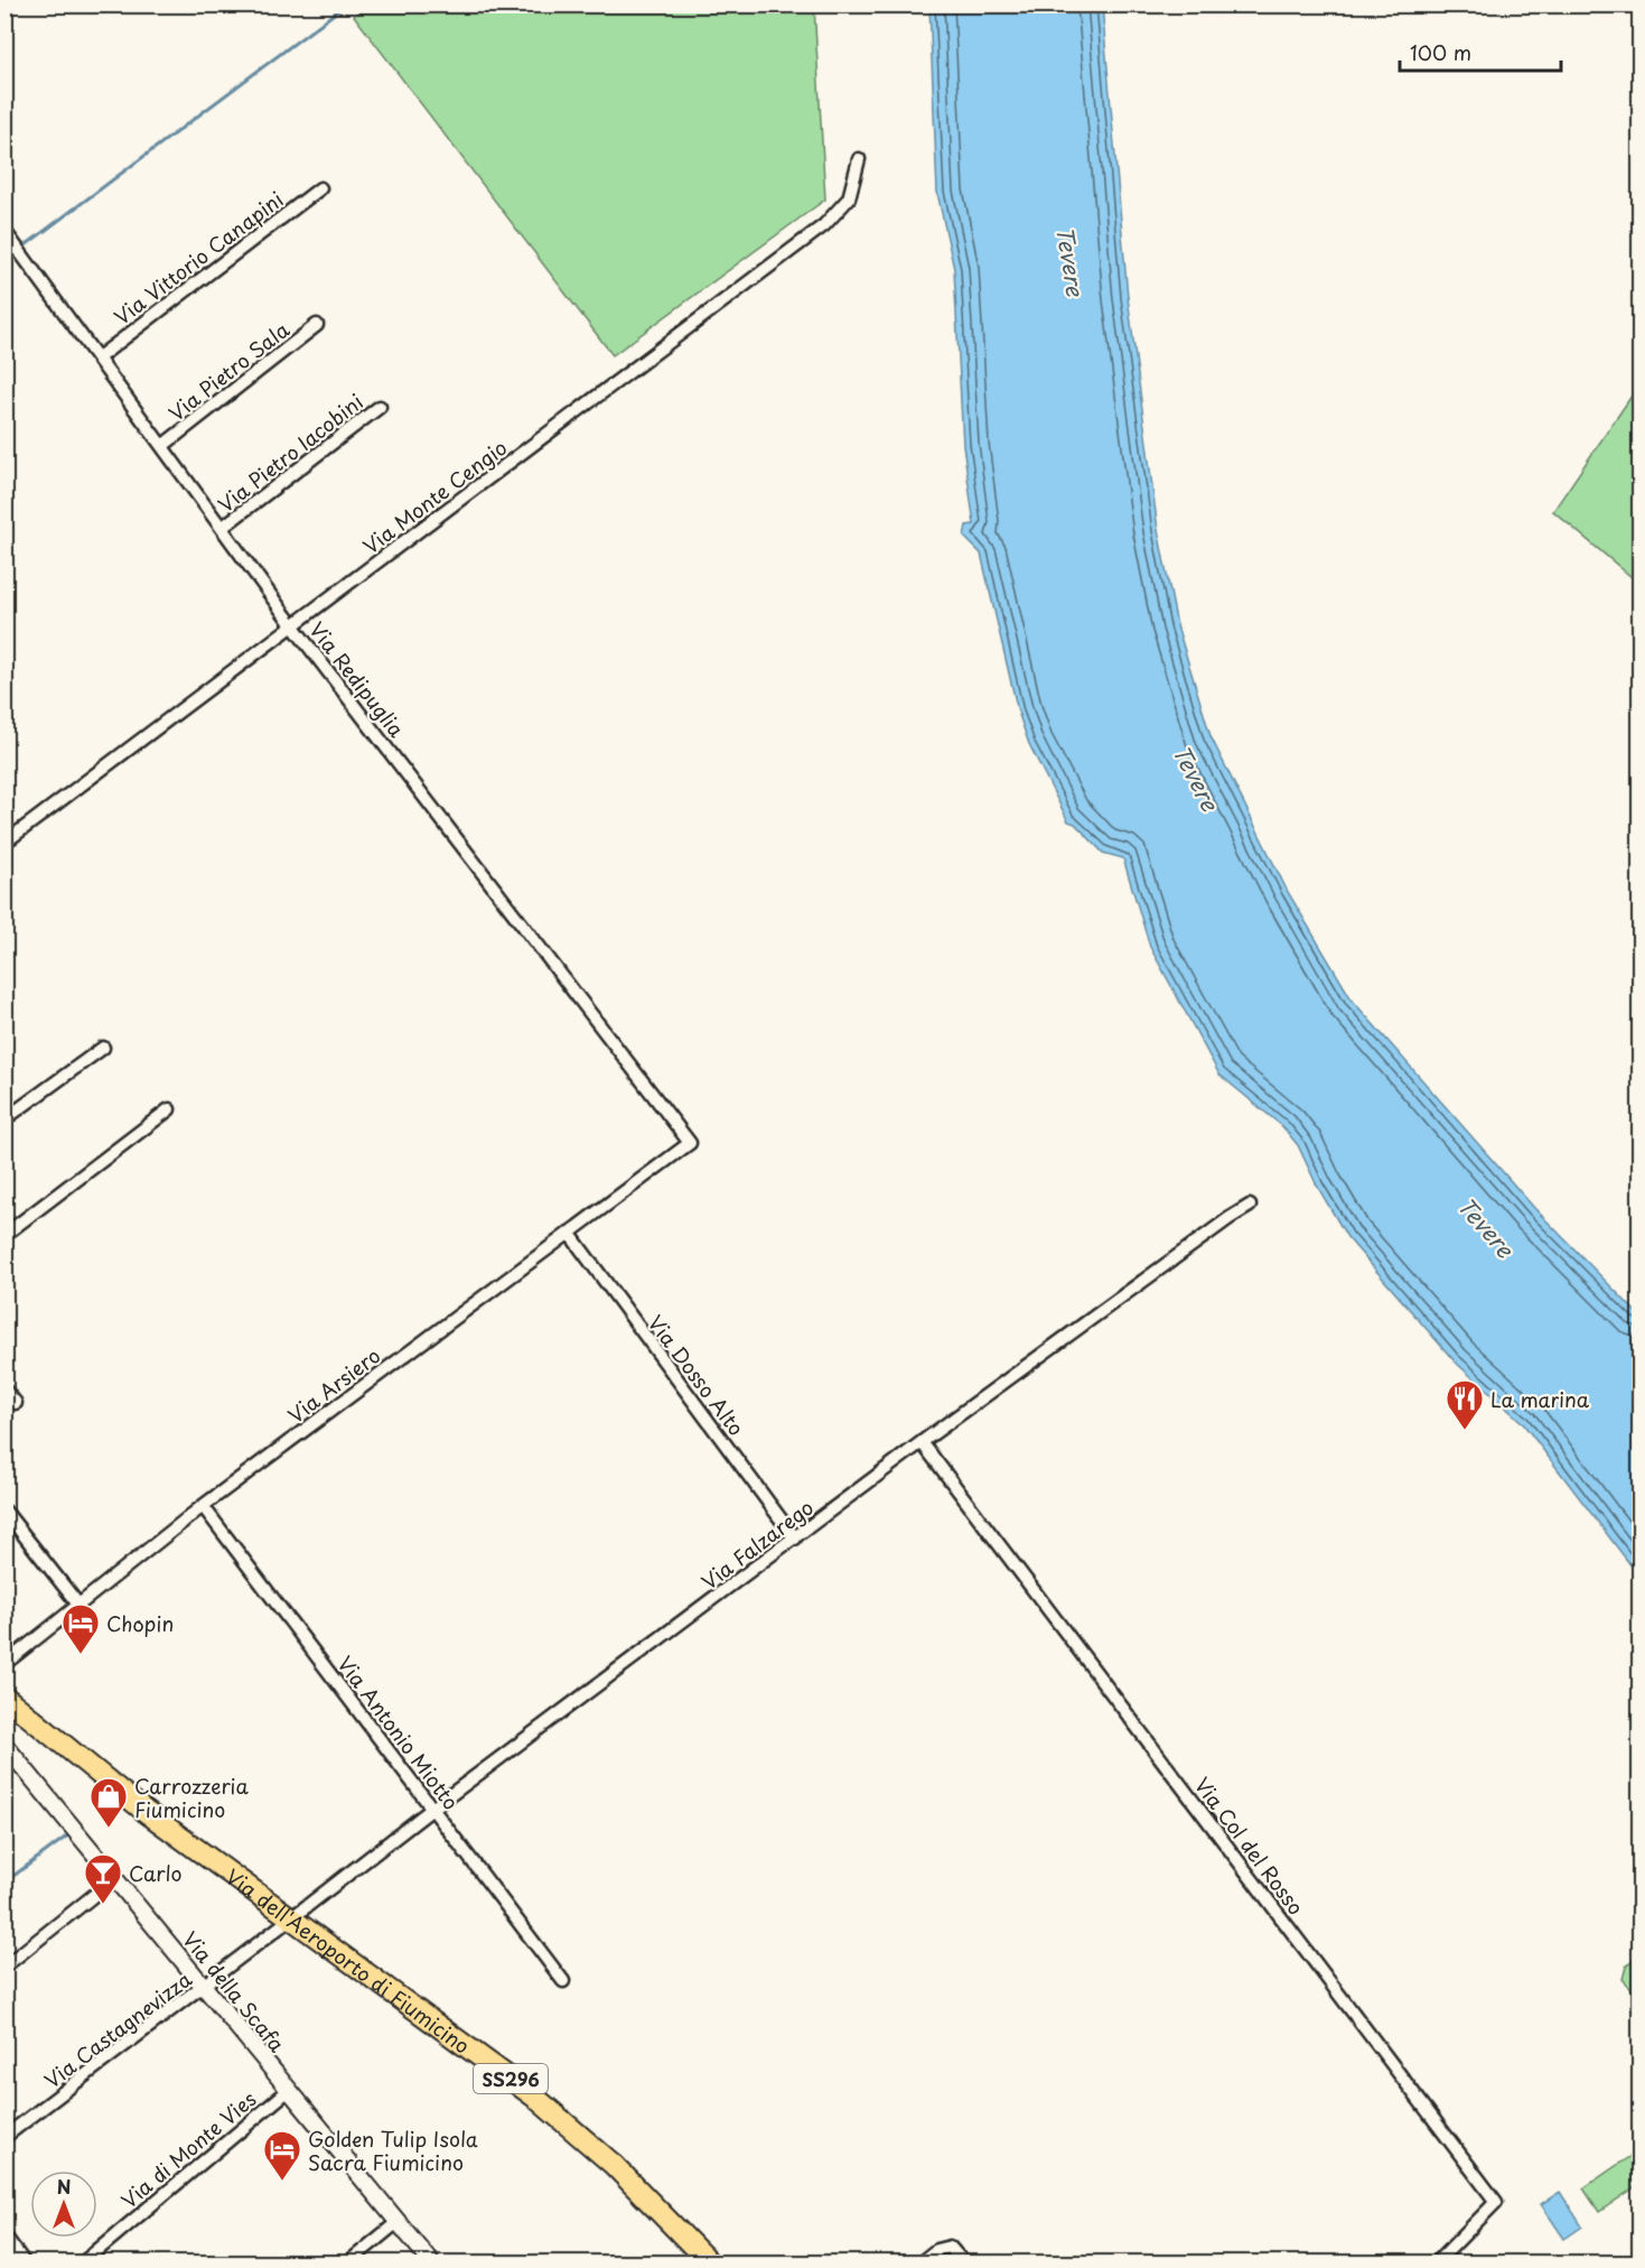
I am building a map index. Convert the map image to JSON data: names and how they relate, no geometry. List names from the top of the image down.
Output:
{
  "streets": {
    "main road": ["Via dell'Aeroporto di Fiumicino", "SS296"],
    "street": [
      "Via Vittorio Canapini",
      "Via Pietro Sala",
      "Via Pietro Iacobini",
      "Via Monte Cengio",
      "Via Redipuglia",
      "Via Dosso Alto",
      "Via Arsiero",
      "Via Falzarego",
      "Via Antonio Miotto",
      "Via Col del Rosso",
      "Via della Scafa",
      "Via Castagnevizza",
      "Via di Monte Vies"
    ]
  },
  "crossings": [
    ["Via Vittorio Canapini", "Via Redipuglia"],
    ["Via Pietro Sala", "Via Redipuglia"],
    ["Via Pietro Iacobini", "Via Redipuglia"],
    ["Via Monte Cengio", "Via Redipuglia"],
    ["Via Redipuglia", "Via Arsiero"],
    ["Via Dosso Alto", "Via Arsiero"],
    ["Via Dosso Alto", "Via Falzarego"],
    ["Via Arsiero", "Via Antonio Miotto"],
    ["Via Falzarego", "Via Antonio Miotto"],
    ["Via Falzarego", "Via Col del Rosso"],
    ["Via Falzarego", "Via dell'Aeroporto di Fiumicino"],
    ["Via Falzarego", "Via Castagnevizza"],
    ["Via dell'Aeroporto di Fiumicino", "Via Castagnevizza"],
    ["Via della Scafa", "Via Castagnevizza"],
    ["Via della Scafa", "Via di Monte Vies"]
  ],
  "water": ["Tevere"],
  "places": {
    "restaurant": ["La marina"],
    "hotel": ["Chopin", "Golden Tulip Isola Sacra Fiumicino"],
    "shop": ["Carrozzeria Fiumicino"],
    "bar": ["Carlo"]
  },
  "scale_bar": "100 m",
  "north": "top"
}
